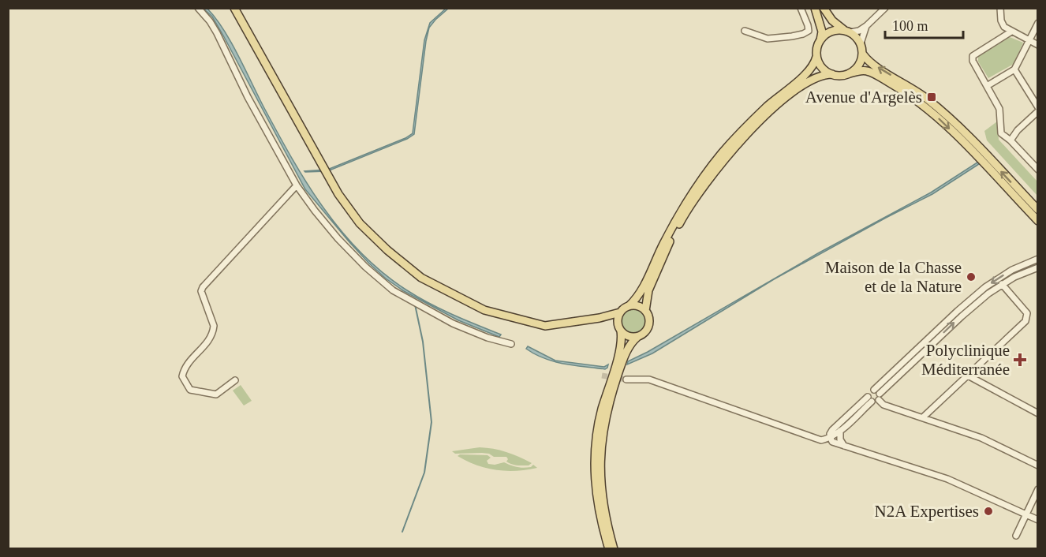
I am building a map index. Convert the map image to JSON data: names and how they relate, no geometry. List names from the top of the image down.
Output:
{
  "places": {
    "transit": ["Avenue d'Argelès"],
    "other": ["Maison de la Chasse et de la Nature", "N2A Expertises"],
    "health": ["Polyclinique Méditerranée"]
  },
  "scale_bar": "100 m"
}
